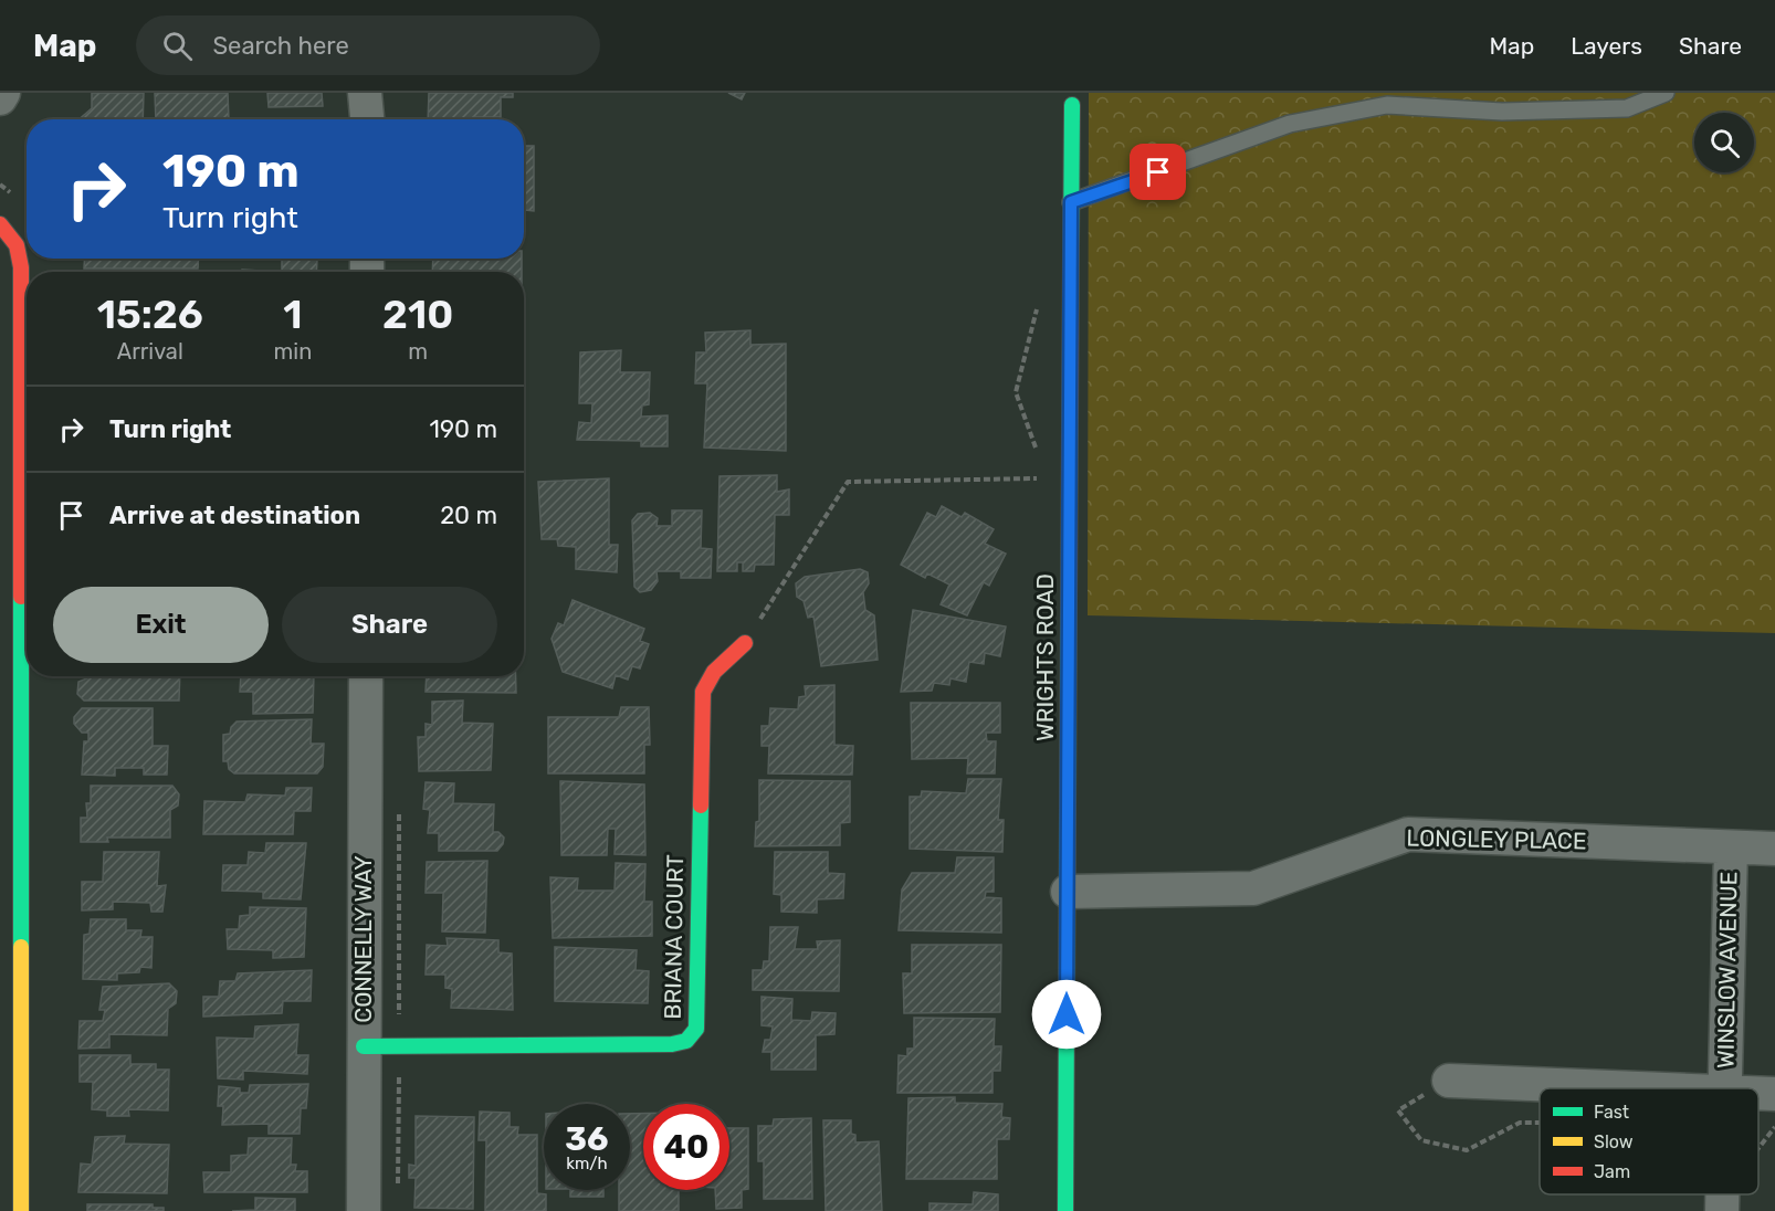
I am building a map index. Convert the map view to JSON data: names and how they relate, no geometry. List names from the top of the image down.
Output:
{
  "streets": {
    "street": [
      "WRIGHTS ROAD",
      "LONGLEY PLACE",
      "BRIANA COURT",
      "CONNELLY WAY",
      "WINSLOW AVENUE"
    ]
  },
  "crossings": [
    ["WRIGHTS ROAD", "LONGLEY PLACE"],
    ["LONGLEY PLACE", "WINSLOW AVENUE"],
    ["BRIANA COURT", "CONNELLY WAY"]
  ],
  "legend": ["Fast", "Slow", "Jam"],
  "page": {
    "header": "Map",
    "search": "Search here",
    "nav": ["Map", "Layers", "Share"],
    "turn": ["190 m", "Turn right"],
    "eta": [
      "15:26",
      "Arrival",
      "1",
      "min",
      "210",
      "m"
    ],
    "list": [
      {
        "name": "Turn right",
        "value": "190 m"
      },
      {
        "name": "Arrive at destination",
        "value": "20 m"
      }
    ],
    "buttons": ["Exit", "Share"],
    "speed": "36 km/h",
    "limit": "40"
  }
}
